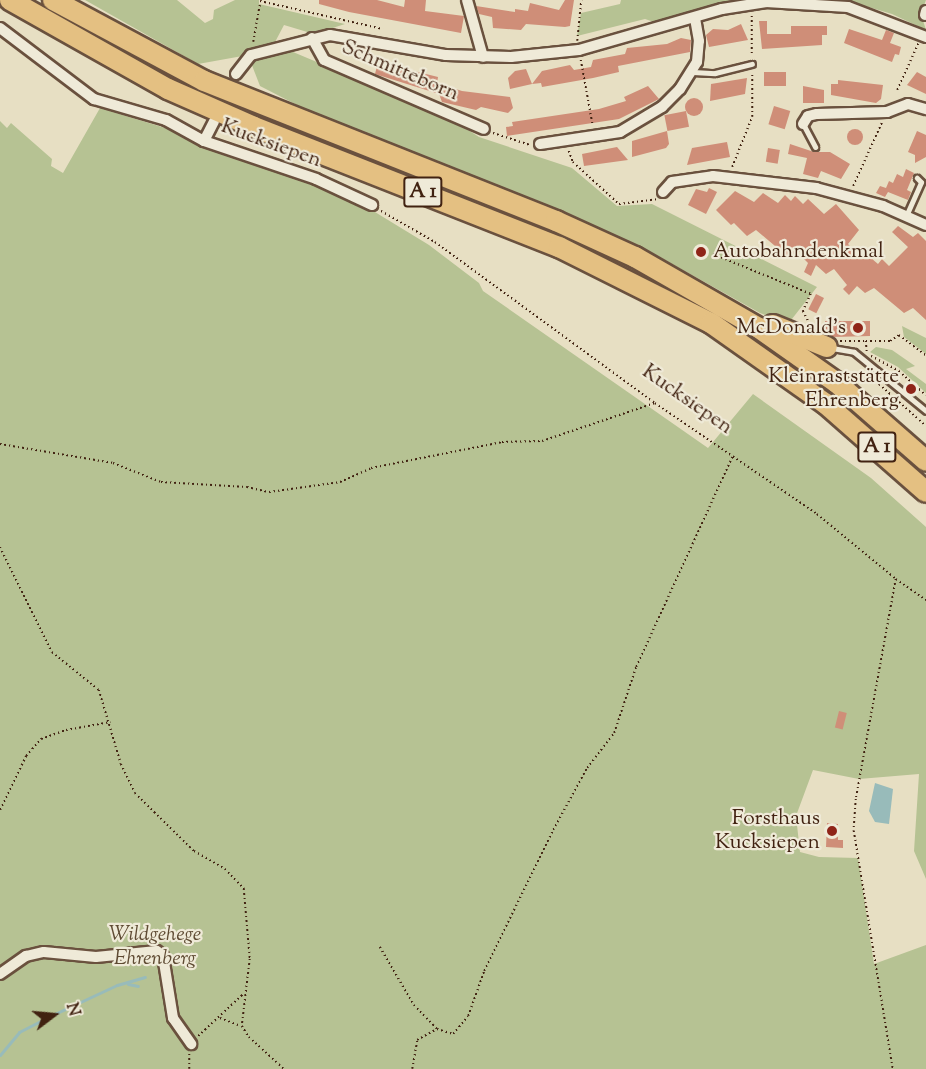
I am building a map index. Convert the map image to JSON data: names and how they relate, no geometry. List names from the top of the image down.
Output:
{
  "streets": {
    "highway": ["A 1"],
    "street": ["Schmitteborn", "Kucksiepen"]
  },
  "parks": ["Wildgehege Ehrenberg"],
  "places": [
    "Autobahndenkmal",
    "McDonald's",
    "Kleinraststätte Ehrenberg",
    "Forsthaus Kucksiepen"
  ],
  "north": "right"
}
